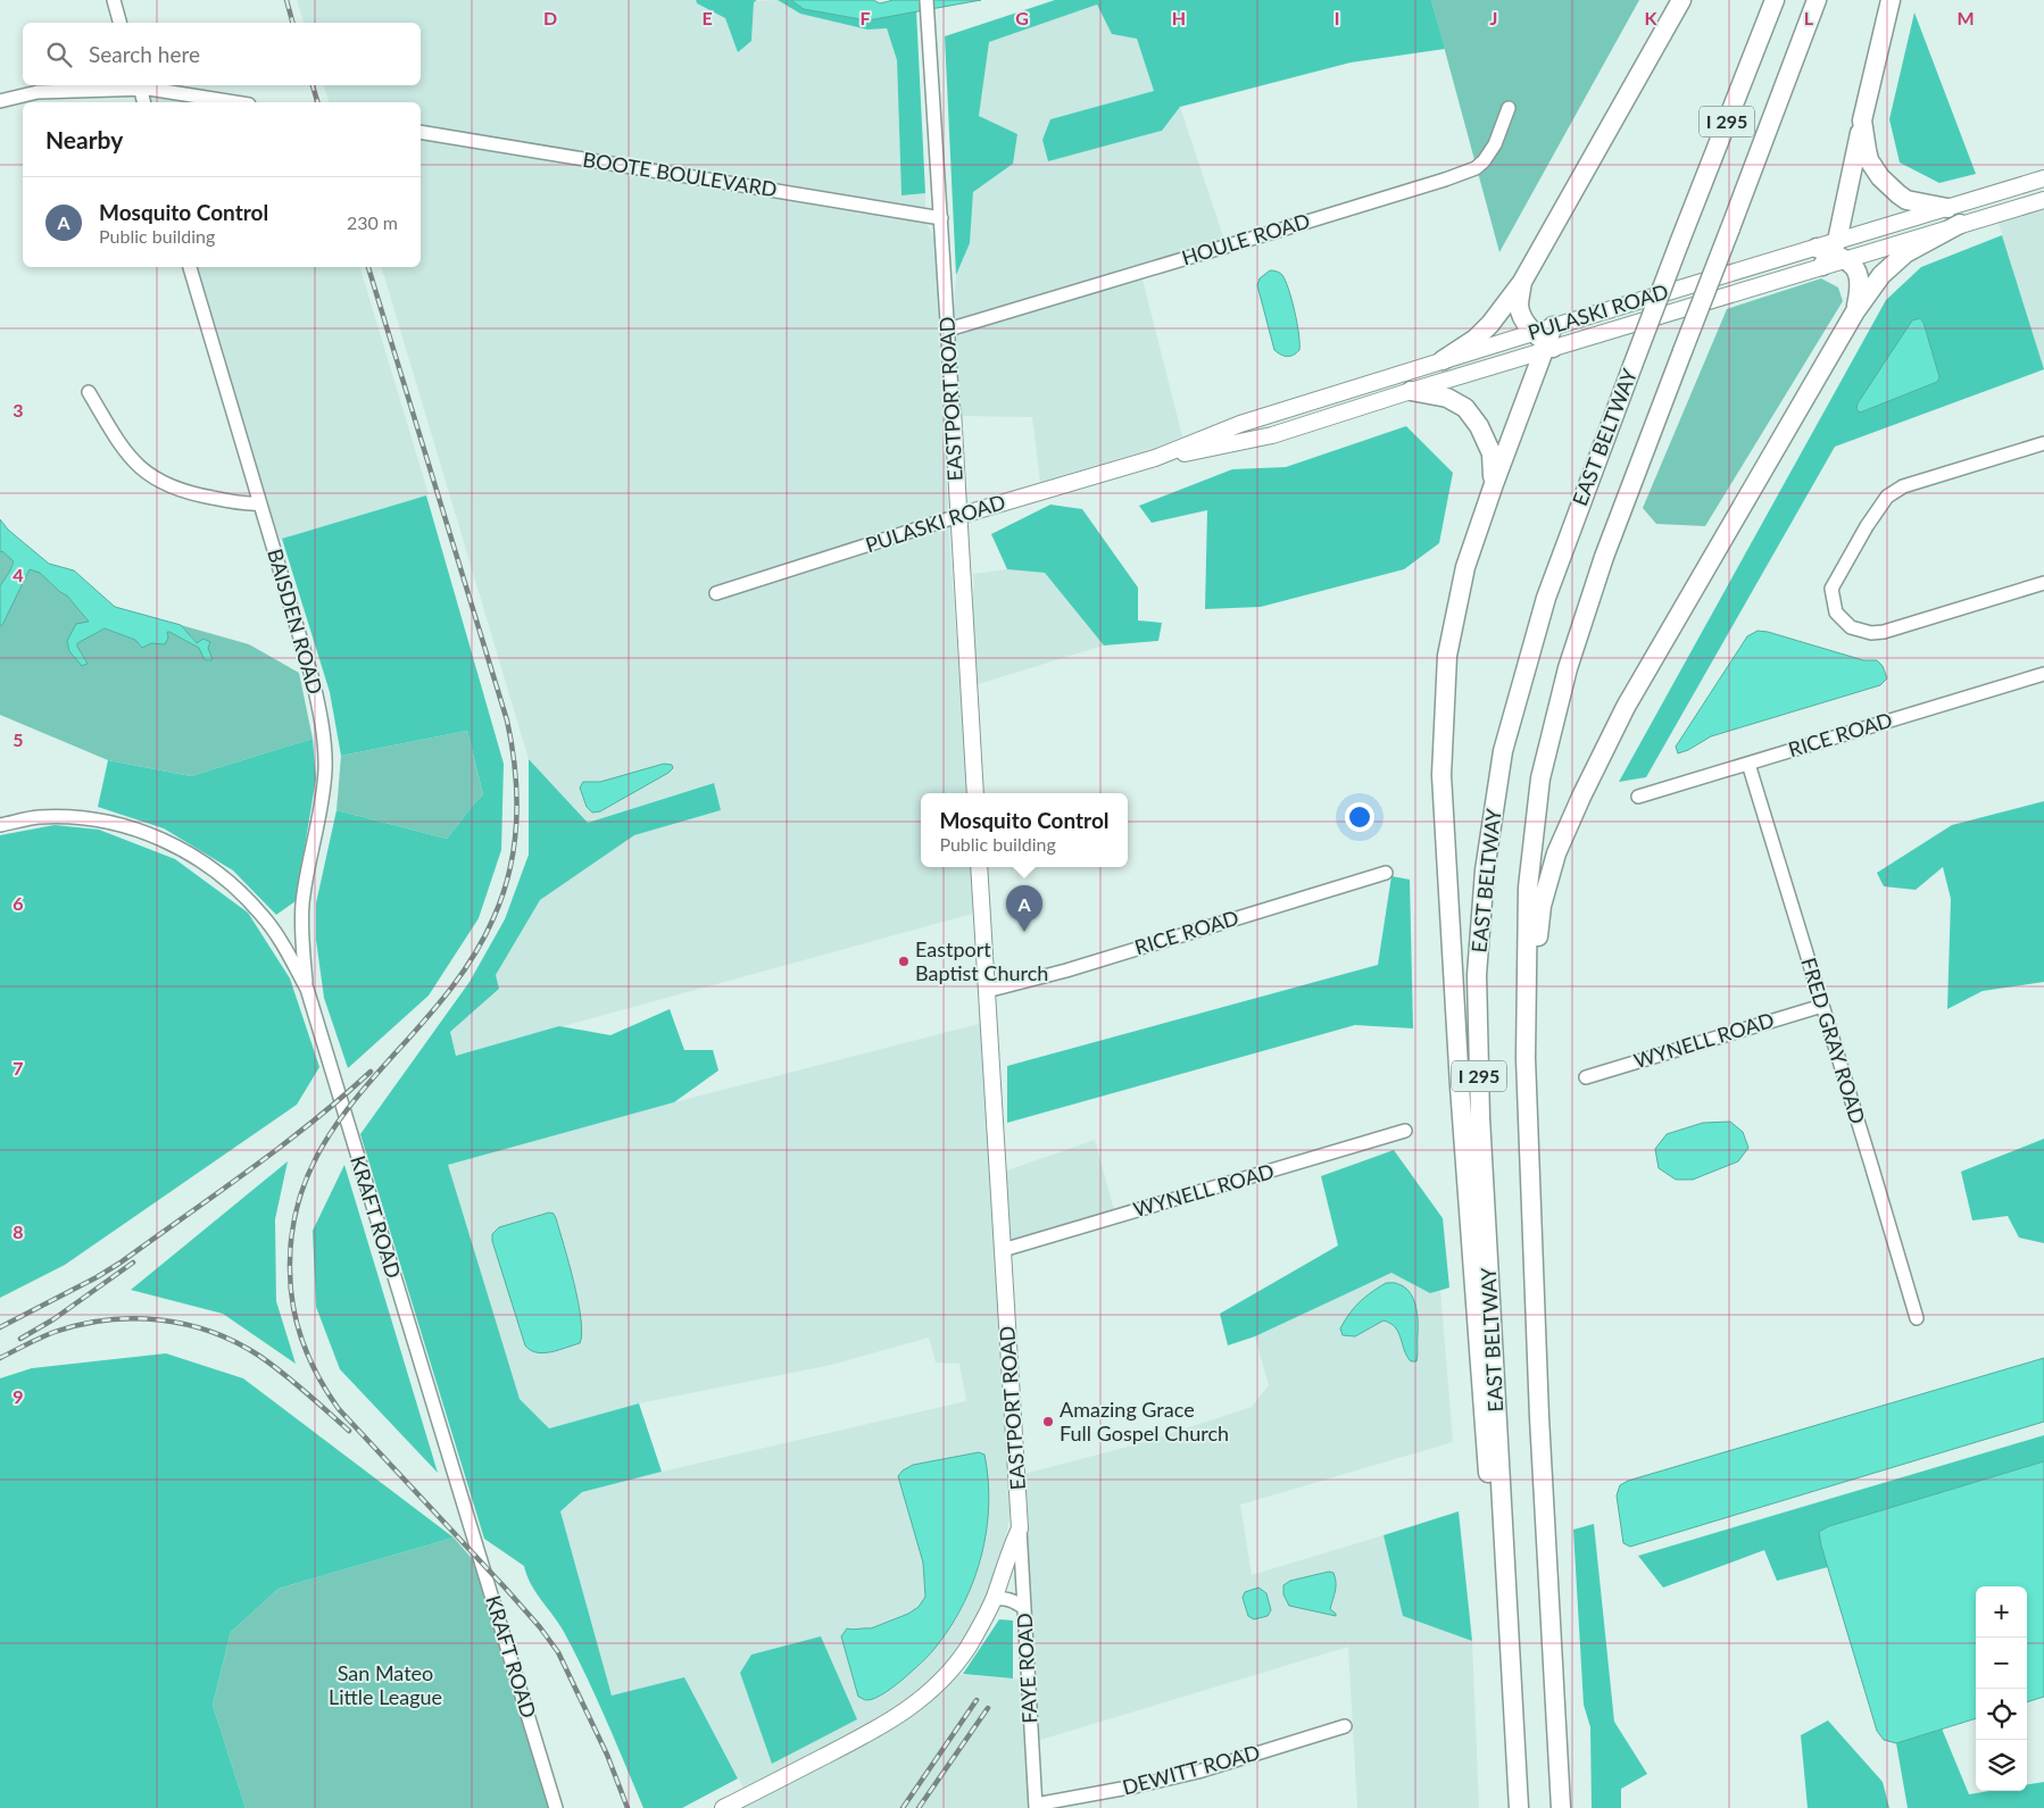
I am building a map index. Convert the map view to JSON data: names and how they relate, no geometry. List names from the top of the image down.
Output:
{
  "streets": {
    "highway": ["I 295", "EAST BELTWAY"],
    "main road": ["PULASKI ROAD", "EASTPORT ROAD"],
    "street": [
      "BOOTE BOULEVARD",
      "HOULE ROAD",
      "BAISDEN ROAD",
      "RICE ROAD",
      "WYNELL ROAD",
      "FRED GRAY ROAD",
      "KRAFT ROAD",
      "FAYE ROAD",
      "DEWITT ROAD"
    ]
  },
  "crossings": [
    ["BOOTE BOULEVARD", "EASTPORT ROAD"],
    ["HOULE ROAD", "EASTPORT ROAD"],
    ["PULASKI ROAD", "EASTPORT ROAD"],
    ["EASTPORT ROAD", "RICE ROAD"],
    ["EASTPORT ROAD", "WYNELL ROAD"],
    ["EASTPORT ROAD", "FAYE ROAD"],
    ["BAISDEN ROAD", "KRAFT ROAD"],
    ["RICE ROAD", "FRED GRAY ROAD"],
    ["WYNELL ROAD", "FRED GRAY ROAD"],
    ["FAYE ROAD", "DEWITT ROAD"]
  ],
  "parks": ["San Mateo Little League"],
  "places": ["Eastport Baptist Church", "Amazing Grace Full Gospel Church"],
  "page": {
    "search": "Search here",
    "heading": "Nearby",
    "list": [
      {
        "mark": "A",
        "name": "Mosquito Control",
        "note": "Public building",
        "value": "230 m"
      }
    ],
    "popup": ["Mosquito Control", "Public building"],
    "pins": "A",
    "map_buttons": ["+", "−"]
  },
  "grid": {
    "columns": [
      "D",
      "E",
      "F",
      "G",
      "H",
      "I",
      "J",
      "K",
      "L",
      "M"
    ],
    "rows": [
      "3",
      "4",
      "5",
      "6",
      "7",
      "8",
      "9"
    ]
  }
}
